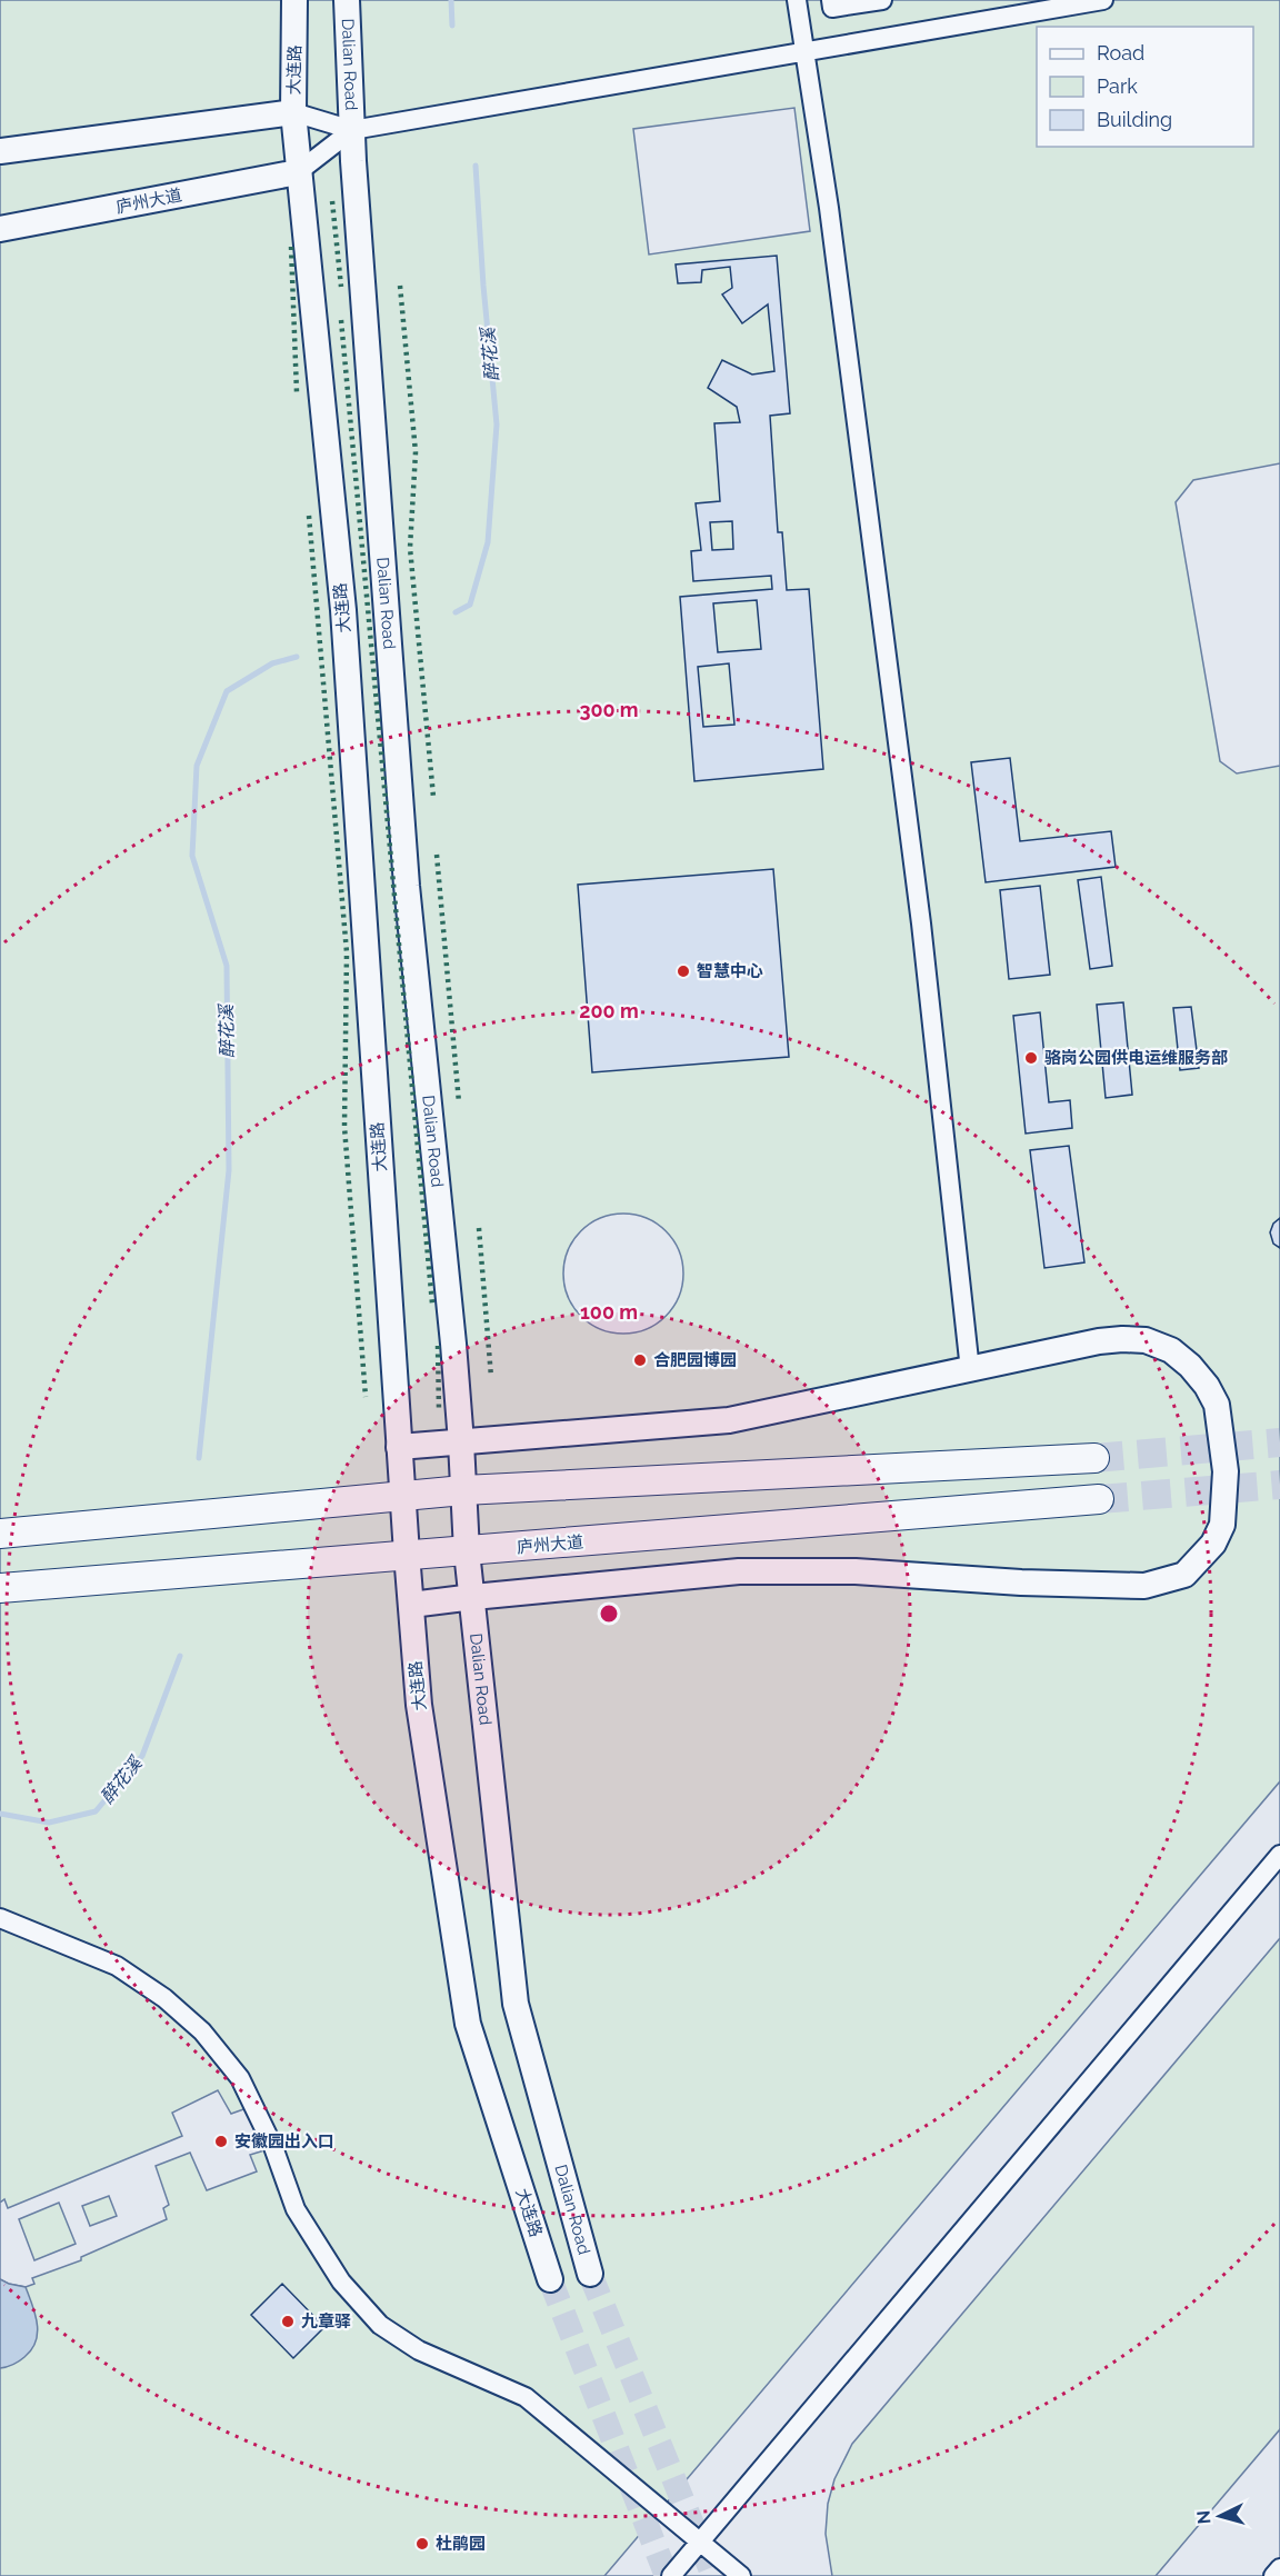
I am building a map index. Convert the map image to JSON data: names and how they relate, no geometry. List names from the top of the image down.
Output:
{
  "streets": {
    "main road": ["Dalian Road", "大连路", "庐州大道"]
  },
  "crossings": [
    ["Dalian Road", "庐州大道"],
    ["大连路", "庐州大道"]
  ],
  "water": ["醉花溪"],
  "places": [
    "智慧中心",
    "骆岗公园供电运维服务部",
    "合肥园博园",
    "安徽园出入口",
    "九章驿",
    "杜鹃园"
  ],
  "legend": ["Road", "Park", "Building"],
  "north": "left",
  "rings": ["300 m", "200 m", "100 m"]
}
